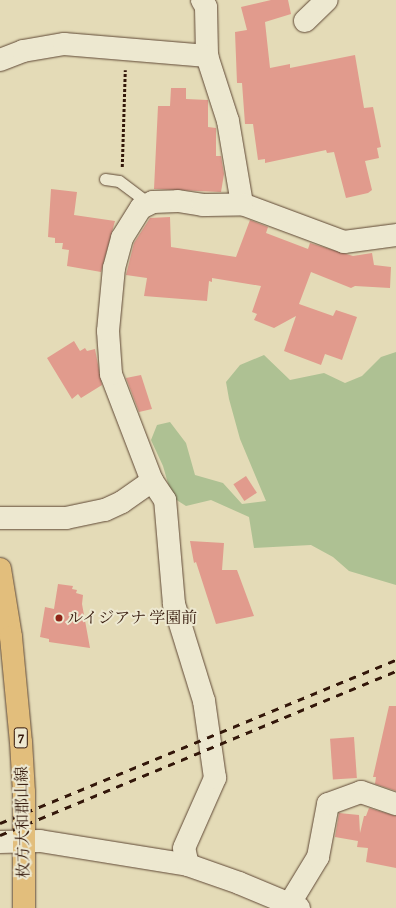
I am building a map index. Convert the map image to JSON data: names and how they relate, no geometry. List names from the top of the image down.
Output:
{
  "streets": {
    "main road": ["7", "枚方大和郡山線"]
  },
  "places": ["ルイジアナ 学園前"]
}
